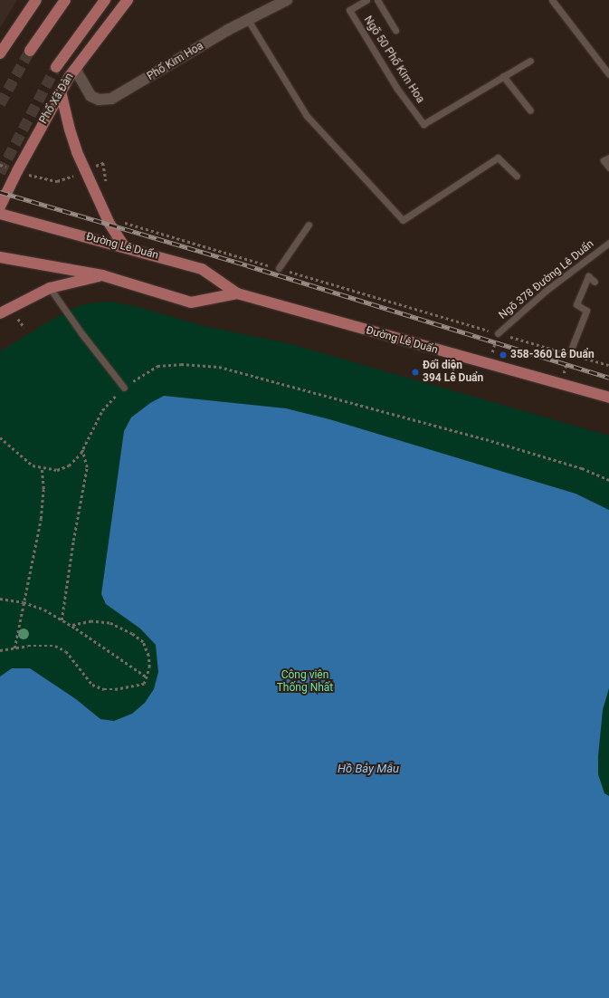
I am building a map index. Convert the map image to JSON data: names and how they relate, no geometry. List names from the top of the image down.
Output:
{
  "streets": {
    "main road": ["Phố Xã Đàn", "Đường Lê Duẩn"],
    "street": ["Phố Kim Hoa"],
    "lane": ["Ngõ 50 Phố Kim Hoa", "Ngõ 378 Đường Lê Duẩn"]
  },
  "crossings": [
    ["Phố Kim Hoa", "Phố Xã Đàn"]
  ],
  "water": ["Hồ Bảy Mẫu"],
  "parks": ["Công viên Thống Nhất"],
  "places": ["358-360 Lê Duẩn", "Đối diện 394 Lê Duẩn"]
}
